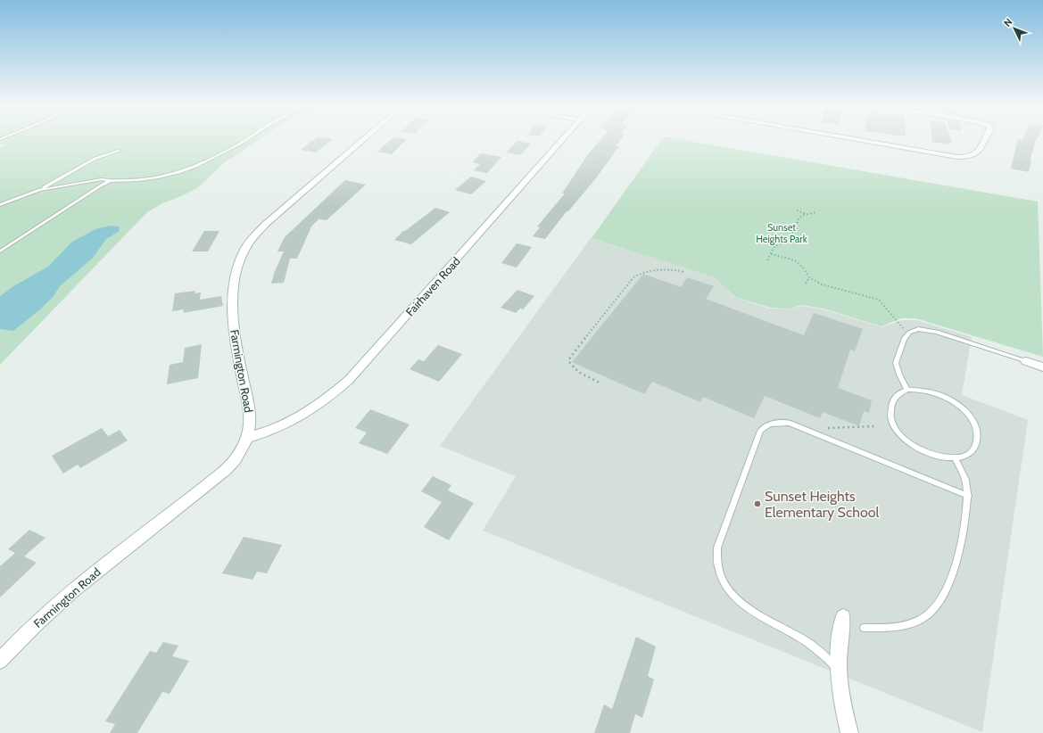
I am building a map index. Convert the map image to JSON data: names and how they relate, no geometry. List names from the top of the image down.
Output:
{
  "streets": {
    "street": ["Fairhaven Road", "Farmington Road"]
  },
  "crossings": [
    ["Fairhaven Road", "Farmington Road"]
  ],
  "parks": ["Sunset Heights Park"],
  "places": ["Sunset Heights Elementary School"],
  "north": "top left"
}
